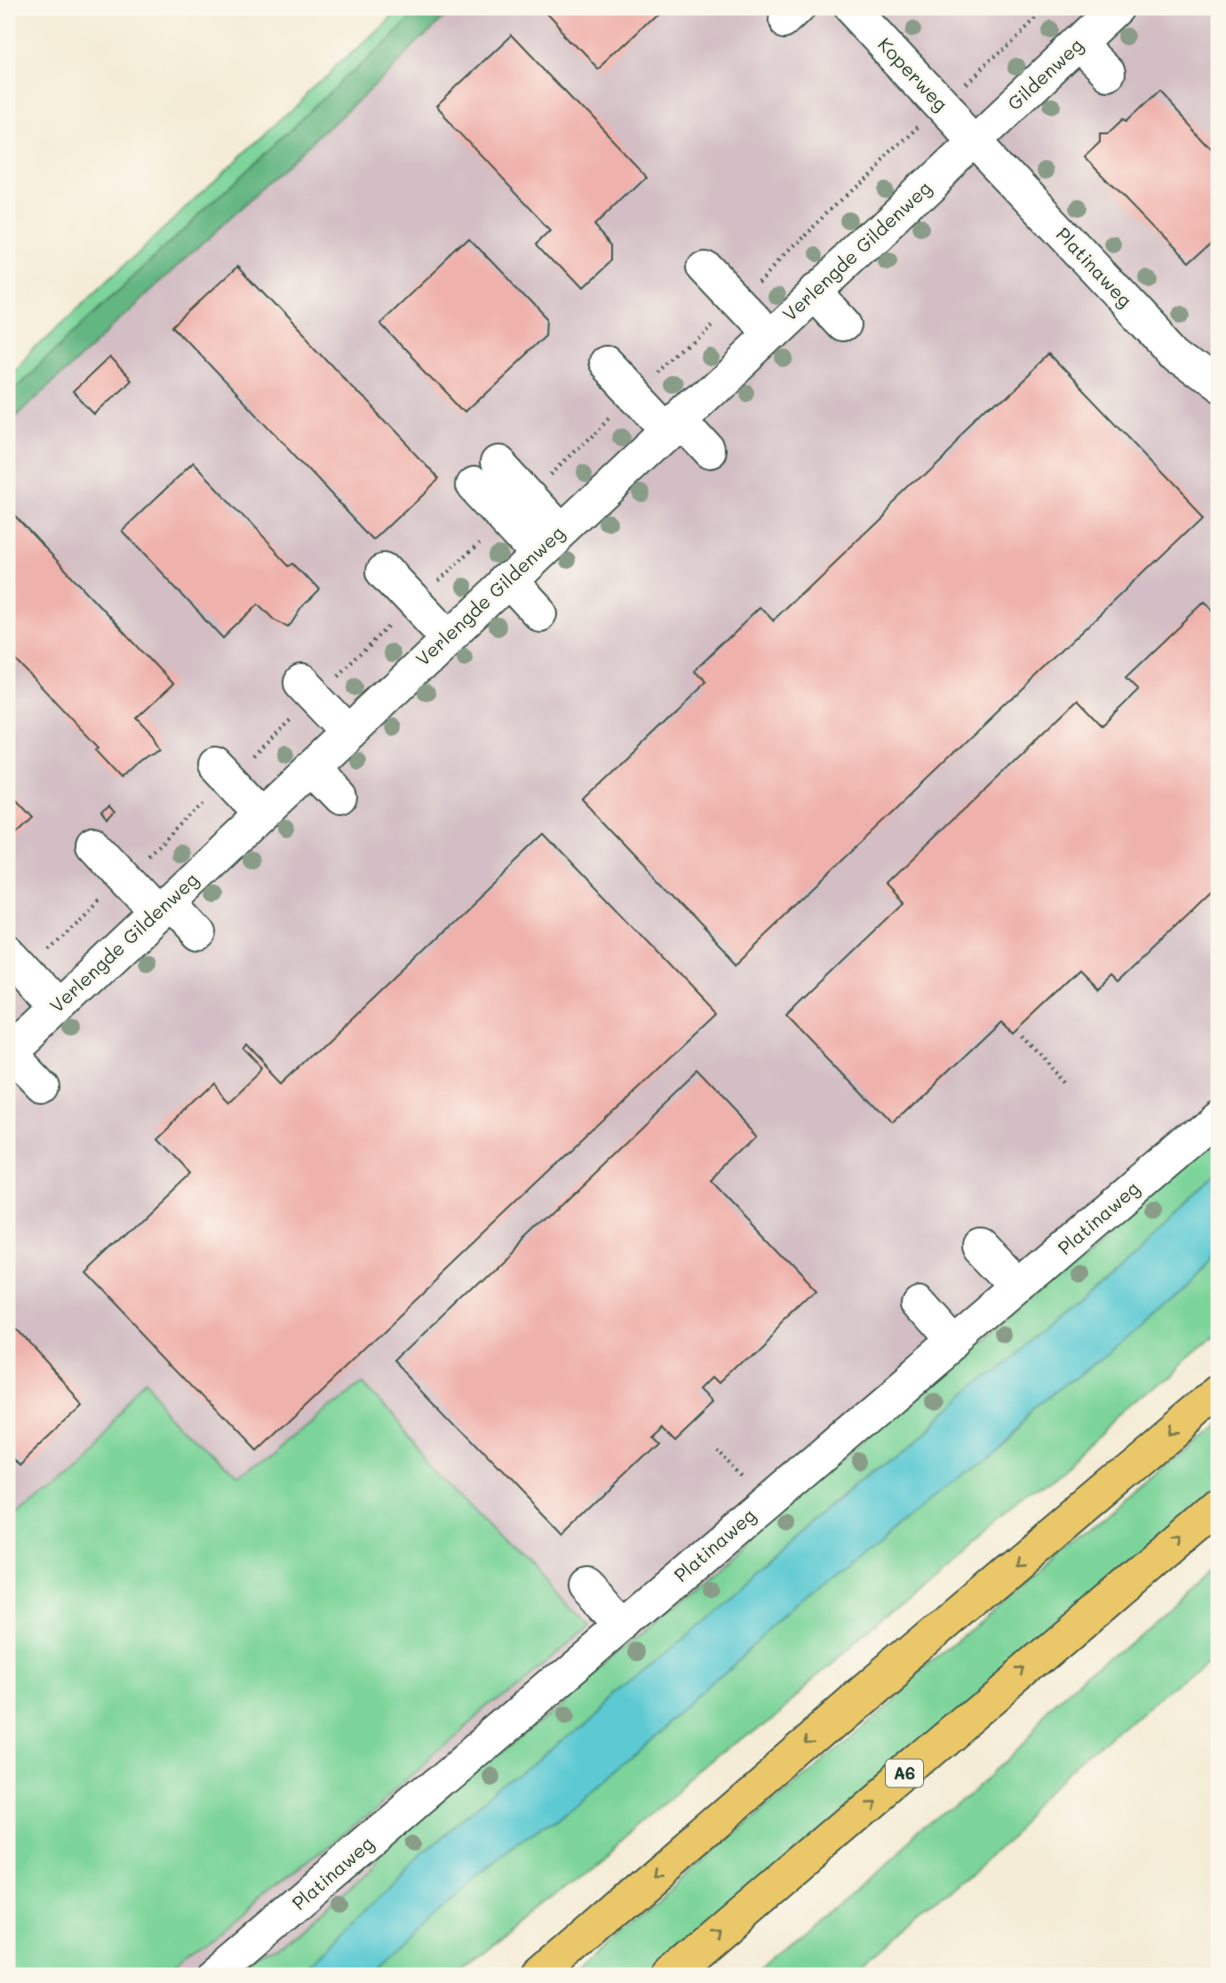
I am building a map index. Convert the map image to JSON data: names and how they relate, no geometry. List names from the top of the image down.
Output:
{
  "streets": {
    "highway": ["A6"],
    "street": [
      "Koperweg",
      "Gildenweg",
      "Verlengde Gildenweg",
      "Platinaweg"
    ]
  },
  "crossings": [
    ["Koperweg", "Gildenweg"],
    ["Koperweg", "Verlengde Gildenweg"],
    ["Koperweg", "Platinaweg"],
    ["Gildenweg", "Verlengde Gildenweg"],
    ["Gildenweg", "Platinaweg"],
    ["Verlengde Gildenweg", "Platinaweg"]
  ]
}
